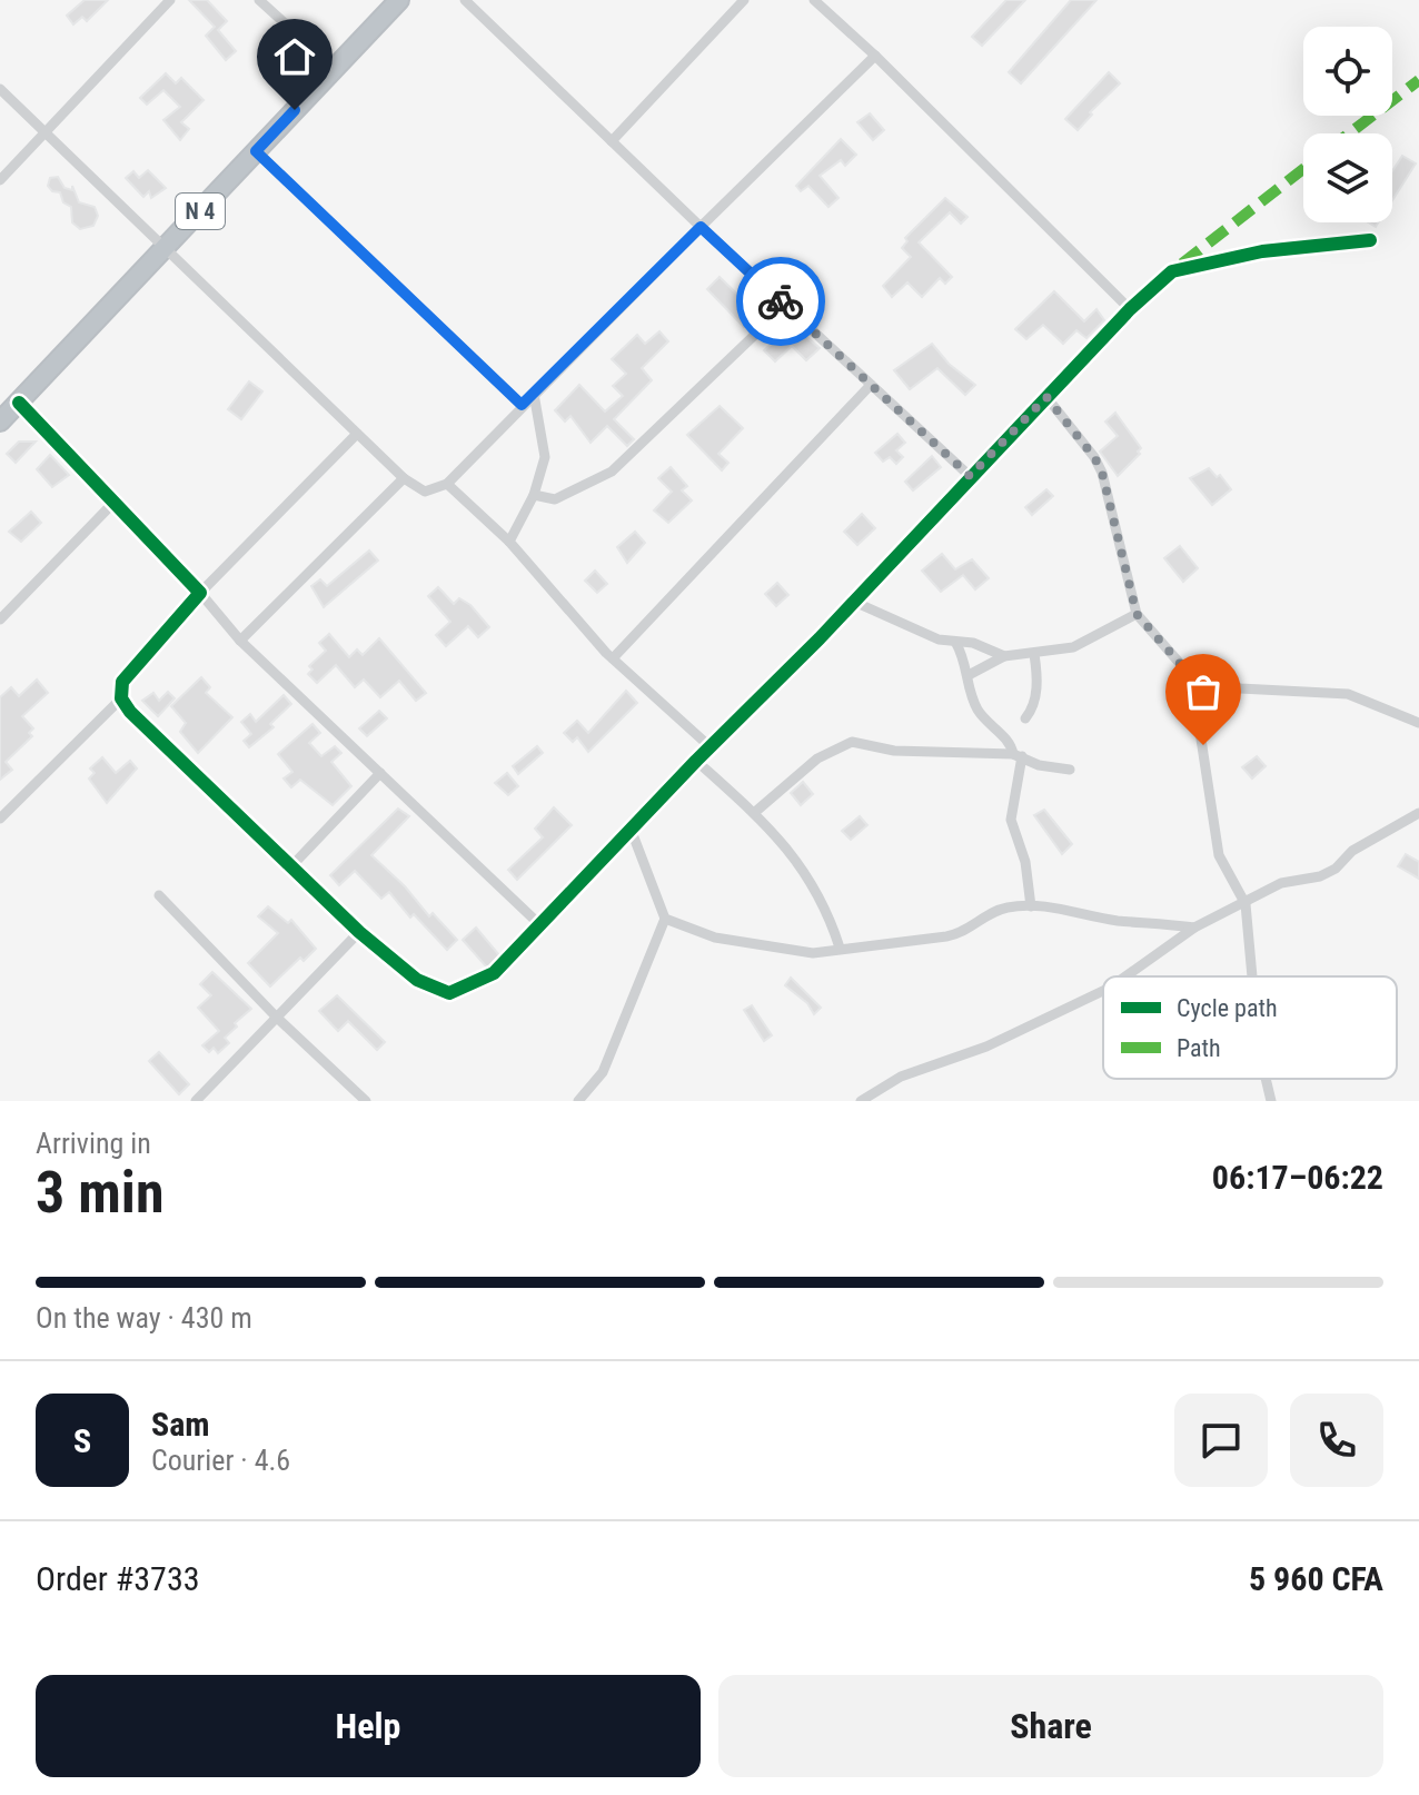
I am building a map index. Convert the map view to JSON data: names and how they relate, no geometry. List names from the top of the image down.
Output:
{
  "streets": {
    "highway": ["N 4"]
  },
  "legend": ["Cycle path", "Path"],
  "page": {
    "heading": ["3 min", "Arriving in", "06:17–06:22"],
    "panel": [
      "Sam",
      "Courier · 4.6",
      "Order #3733",
      "5 960 CFA"
    ],
    "bar": "On the way · 430 m",
    "round": "S",
    "buttons": ["Help", "Share"]
  }
}
